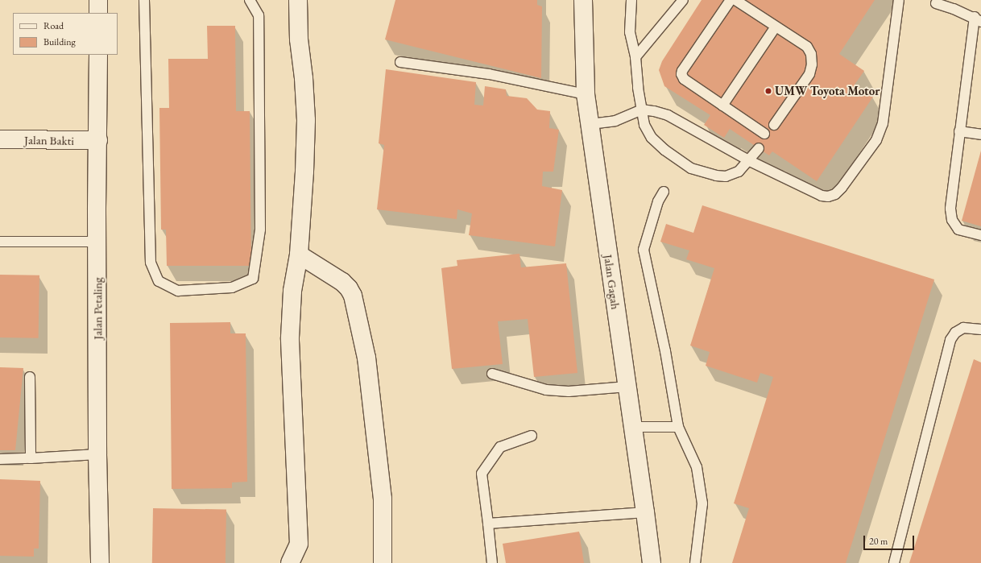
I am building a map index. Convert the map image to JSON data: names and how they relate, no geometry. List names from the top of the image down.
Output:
{
  "streets": {
    "street": ["Jalan Bakti", "Jalan Gagah", "Jalan Petaling"]
  },
  "crossings": [
    ["Jalan Bakti", "Jalan Petaling"]
  ],
  "places": ["UMW Toyota Motor"],
  "legend": ["Road", "Building"],
  "scale_bar": "20 m"
}
